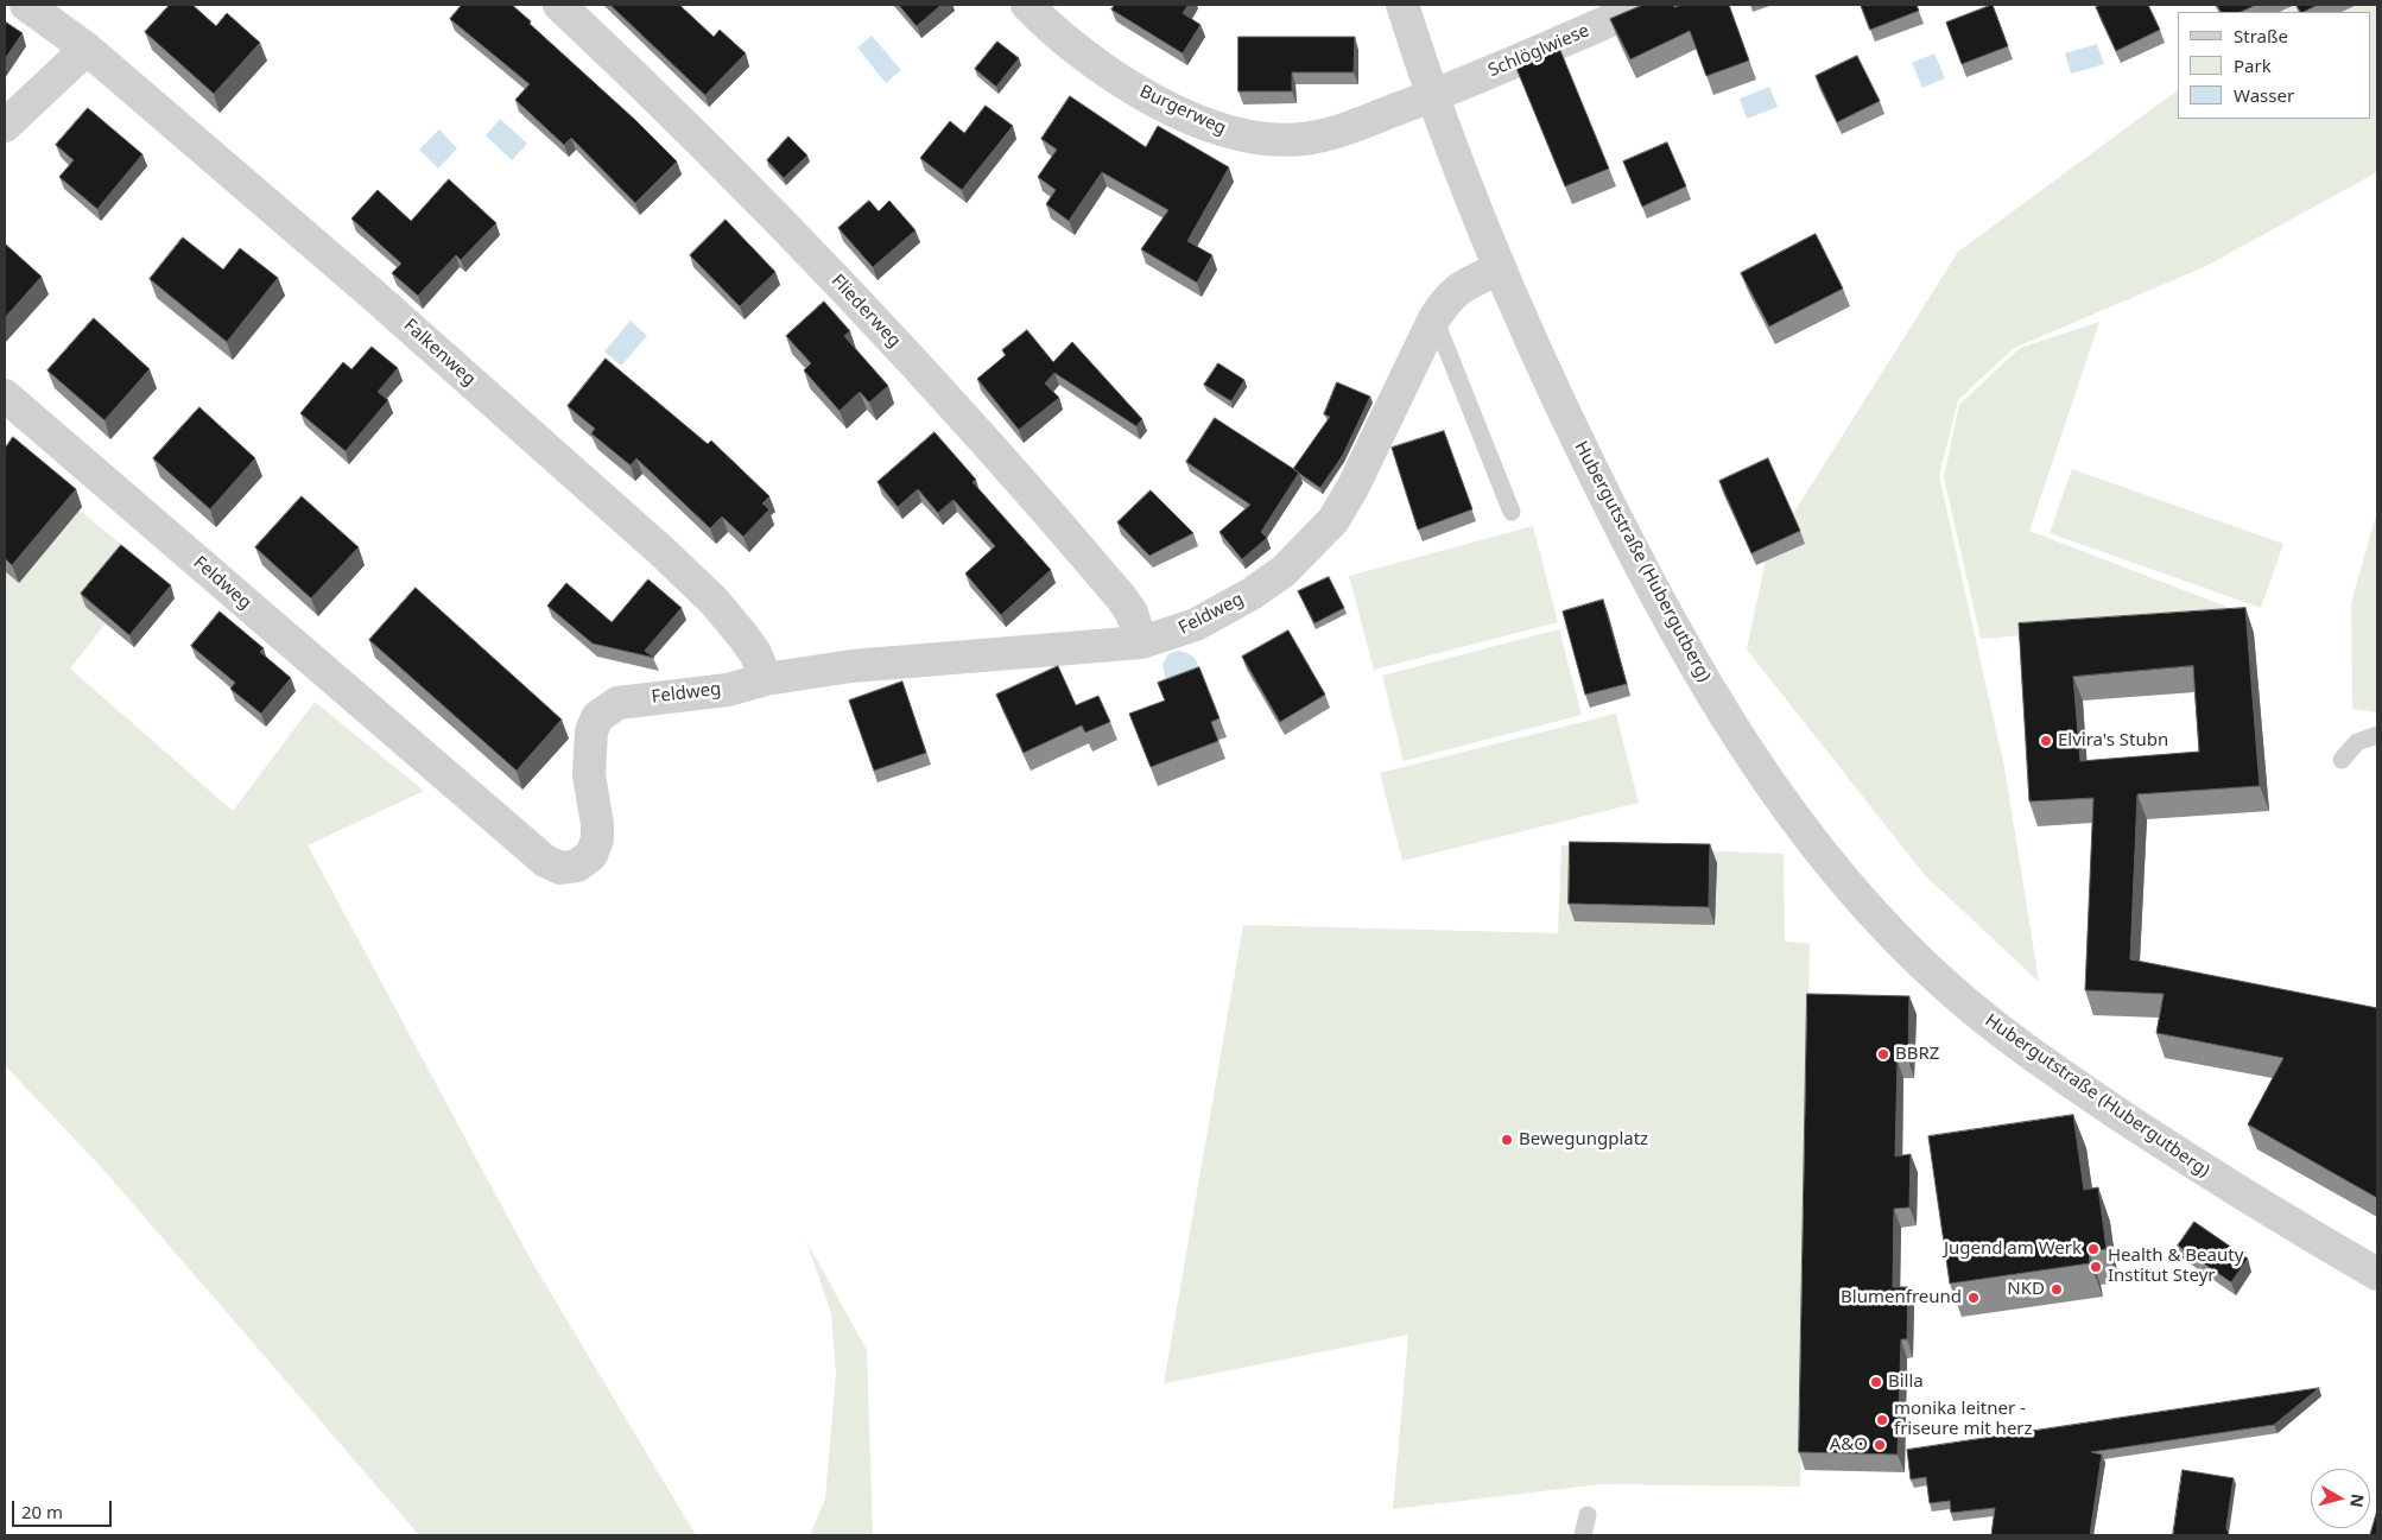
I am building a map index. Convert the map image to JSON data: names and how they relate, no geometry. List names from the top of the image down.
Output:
{
  "streets": {
    "street": [
      "Schlöglwiese",
      "Burgerweg",
      "Fliederweg",
      "Falkenweg",
      "Hubergutstraße (Hubergutberg)",
      "Feldweg"
    ]
  },
  "crossings": [
    ["Schlöglwiese", "Burgerweg"],
    ["Schlöglwiese", "Hubergutstraße (Hubergutberg)"],
    ["Burgerweg", "Hubergutstraße (Hubergutberg)"],
    ["Fliederweg", "Feldweg"],
    ["Falkenweg", "Feldweg"],
    ["Hubergutstraße (Hubergutberg)", "Feldweg"]
  ],
  "places": [
    "Elvira's Stubn",
    "BBRZ",
    "Bewegungplatz",
    "Jugend am Werk",
    "Health & Beauty Institut Steyr",
    "NKD",
    "Blumenfreund",
    "Billa",
    "monika leitner - friseure mit herz",
    "A&O"
  ],
  "legend": ["Straße", "Park", "Wasser"],
  "scale_bar": "20 m",
  "north": "right"
}
